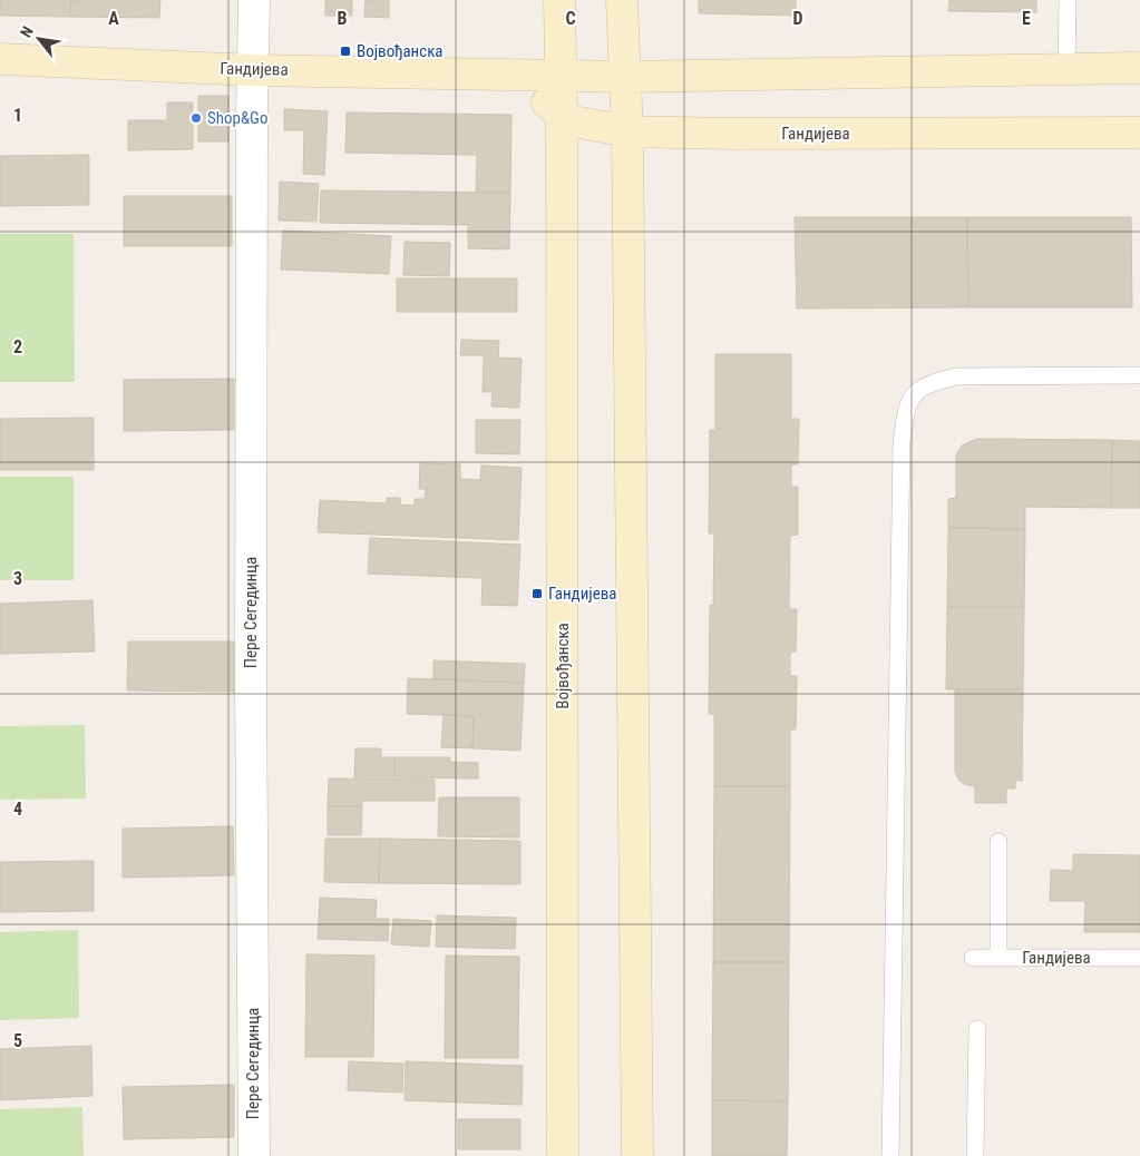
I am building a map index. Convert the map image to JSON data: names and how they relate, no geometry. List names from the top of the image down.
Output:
{
  "streets": {
    "main road": ["Гандијева", "Војвођанска"],
    "street": ["Пере Сегединца"]
  },
  "crossings": [
    ["Гандијева", "Пере Сегединца"],
    ["Гандијева", "Војвођанска"]
  ],
  "places": {
    "transit": ["Војвођанска", "Гандијева"],
    "other": ["Shop&Go"]
  },
  "north": "top left",
  "grid": {
    "columns": [
      "A",
      "B",
      "C",
      "D",
      "E"
    ],
    "rows": [
      "1",
      "2",
      "3",
      "4",
      "5"
    ]
  }
}
